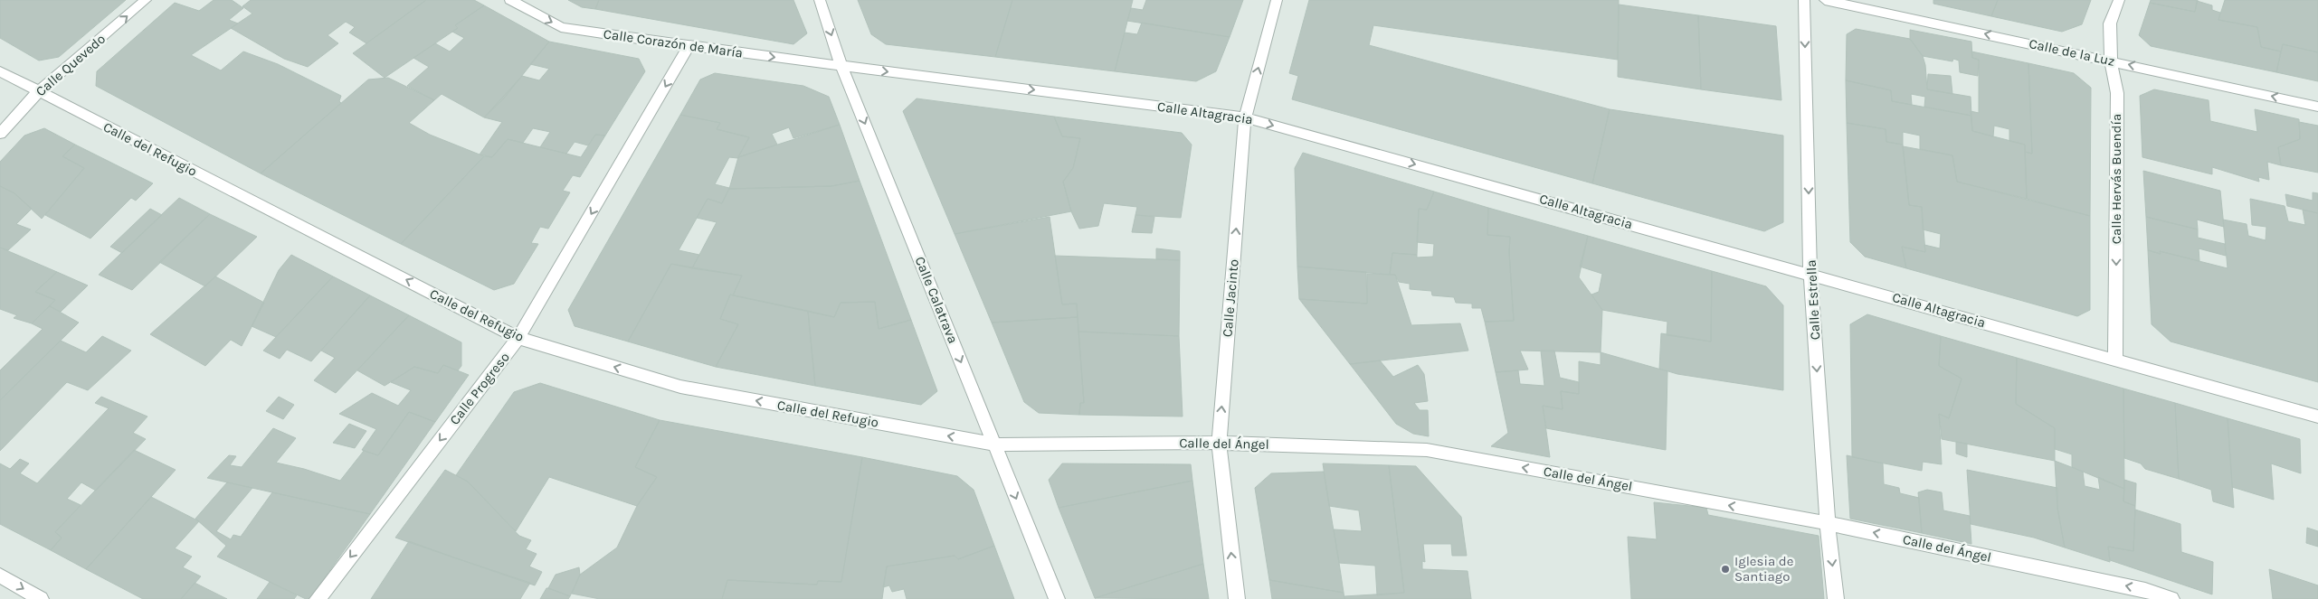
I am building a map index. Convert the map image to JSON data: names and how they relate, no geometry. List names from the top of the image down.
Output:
{
  "streets": {
    "street": [
      "Calle Corazón de María",
      "Calle de la Luz",
      "Calle Quevedo",
      "Calle Altagracia",
      "Calle del Refugio",
      "Calle Hervás Buendía",
      "Calle Jacinto",
      "Calle Calatrava",
      "Calle Estrella",
      "Calle Progreso",
      "Calle del Ángel"
    ]
  },
  "crossings": [
    ["Calle Corazón de María", "Calle Altagracia"],
    ["Calle Corazón de María", "Calle Calatrava"],
    ["Calle Corazón de María", "Calle Progreso"],
    ["Calle de la Luz", "Calle Hervás Buendía"],
    ["Calle Quevedo", "Calle del Refugio"],
    ["Calle Altagracia", "Calle Hervás Buendía"],
    ["Calle Altagracia", "Calle Jacinto"],
    ["Calle Altagracia", "Calle Calatrava"],
    ["Calle Altagracia", "Calle Estrella"],
    ["Calle del Refugio", "Calle Calatrava"],
    ["Calle del Refugio", "Calle Progreso"],
    ["Calle del Refugio", "Calle del Ángel"],
    ["Calle Jacinto", "Calle del Ángel"],
    ["Calle Calatrava", "Calle del Ángel"],
    ["Calle Estrella", "Calle del Ángel"]
  ],
  "one_way": [
    "Calle Corazón de María",
    "Calle de la Luz",
    "Calle Quevedo",
    "Calle Altagracia",
    "Calle del Refugio",
    "Calle Hervás Buendía",
    "Calle Jacinto",
    "Calle Calatrava",
    "Calle Estrella",
    "Calle Progreso",
    "Calle del Ángel"
  ],
  "places": ["Iglesia de Santiago"]
}
